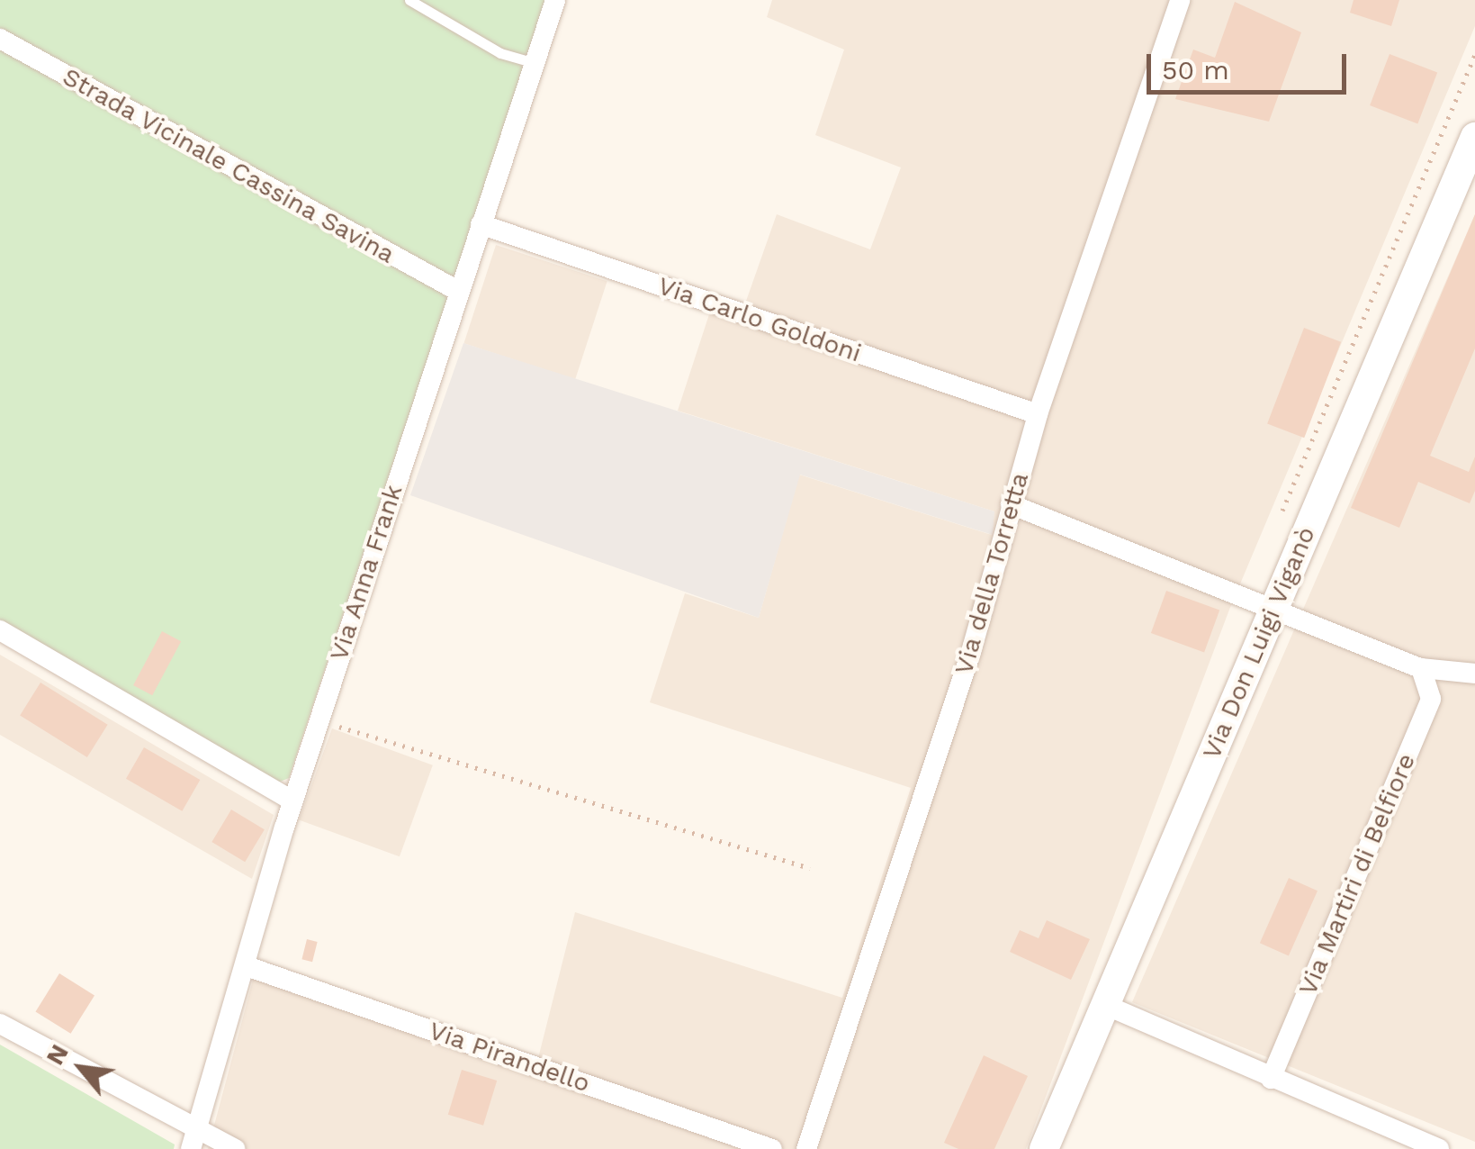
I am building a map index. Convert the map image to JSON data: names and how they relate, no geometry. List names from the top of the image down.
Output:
{
  "streets": {
    "street": [
      "Strada Vicinale Cassina Savina",
      "Via Carlo Goldoni",
      "Via Anna Frank",
      "Via della Torretta",
      "Via Don Luigi Viganò",
      "Via Martiri di Belfiore",
      "Via Pirandello"
    ]
  },
  "crossings": [
    ["Strada Vicinale Cassina Savina", "Via Anna Frank"],
    ["Via Carlo Goldoni", "Via Anna Frank"],
    ["Via Carlo Goldoni", "Via della Torretta"],
    ["Via Anna Frank", "Via Pirandello"]
  ],
  "scale_bar": "50 m",
  "north": "top left"
}
